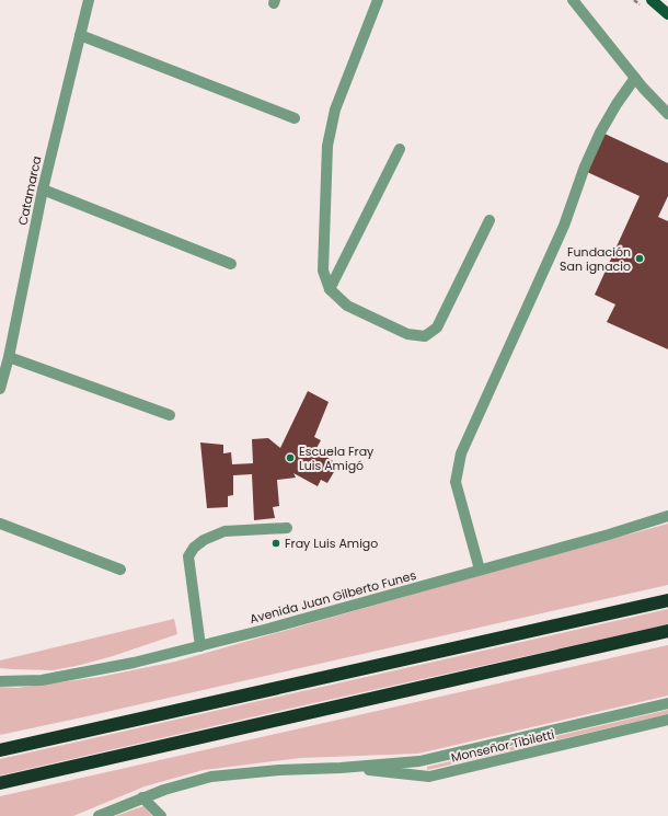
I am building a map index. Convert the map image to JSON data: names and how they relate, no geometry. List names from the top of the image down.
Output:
{
  "streets": {
    "street": ["Catamarca", "Avenida Juan Gilberto Funes", "Monseñor Tibiletti"]
  },
  "places": ["Fundación San ignacio", "Escuela Fray Luis Amigó", "Fray Luis Amigo"]
}
